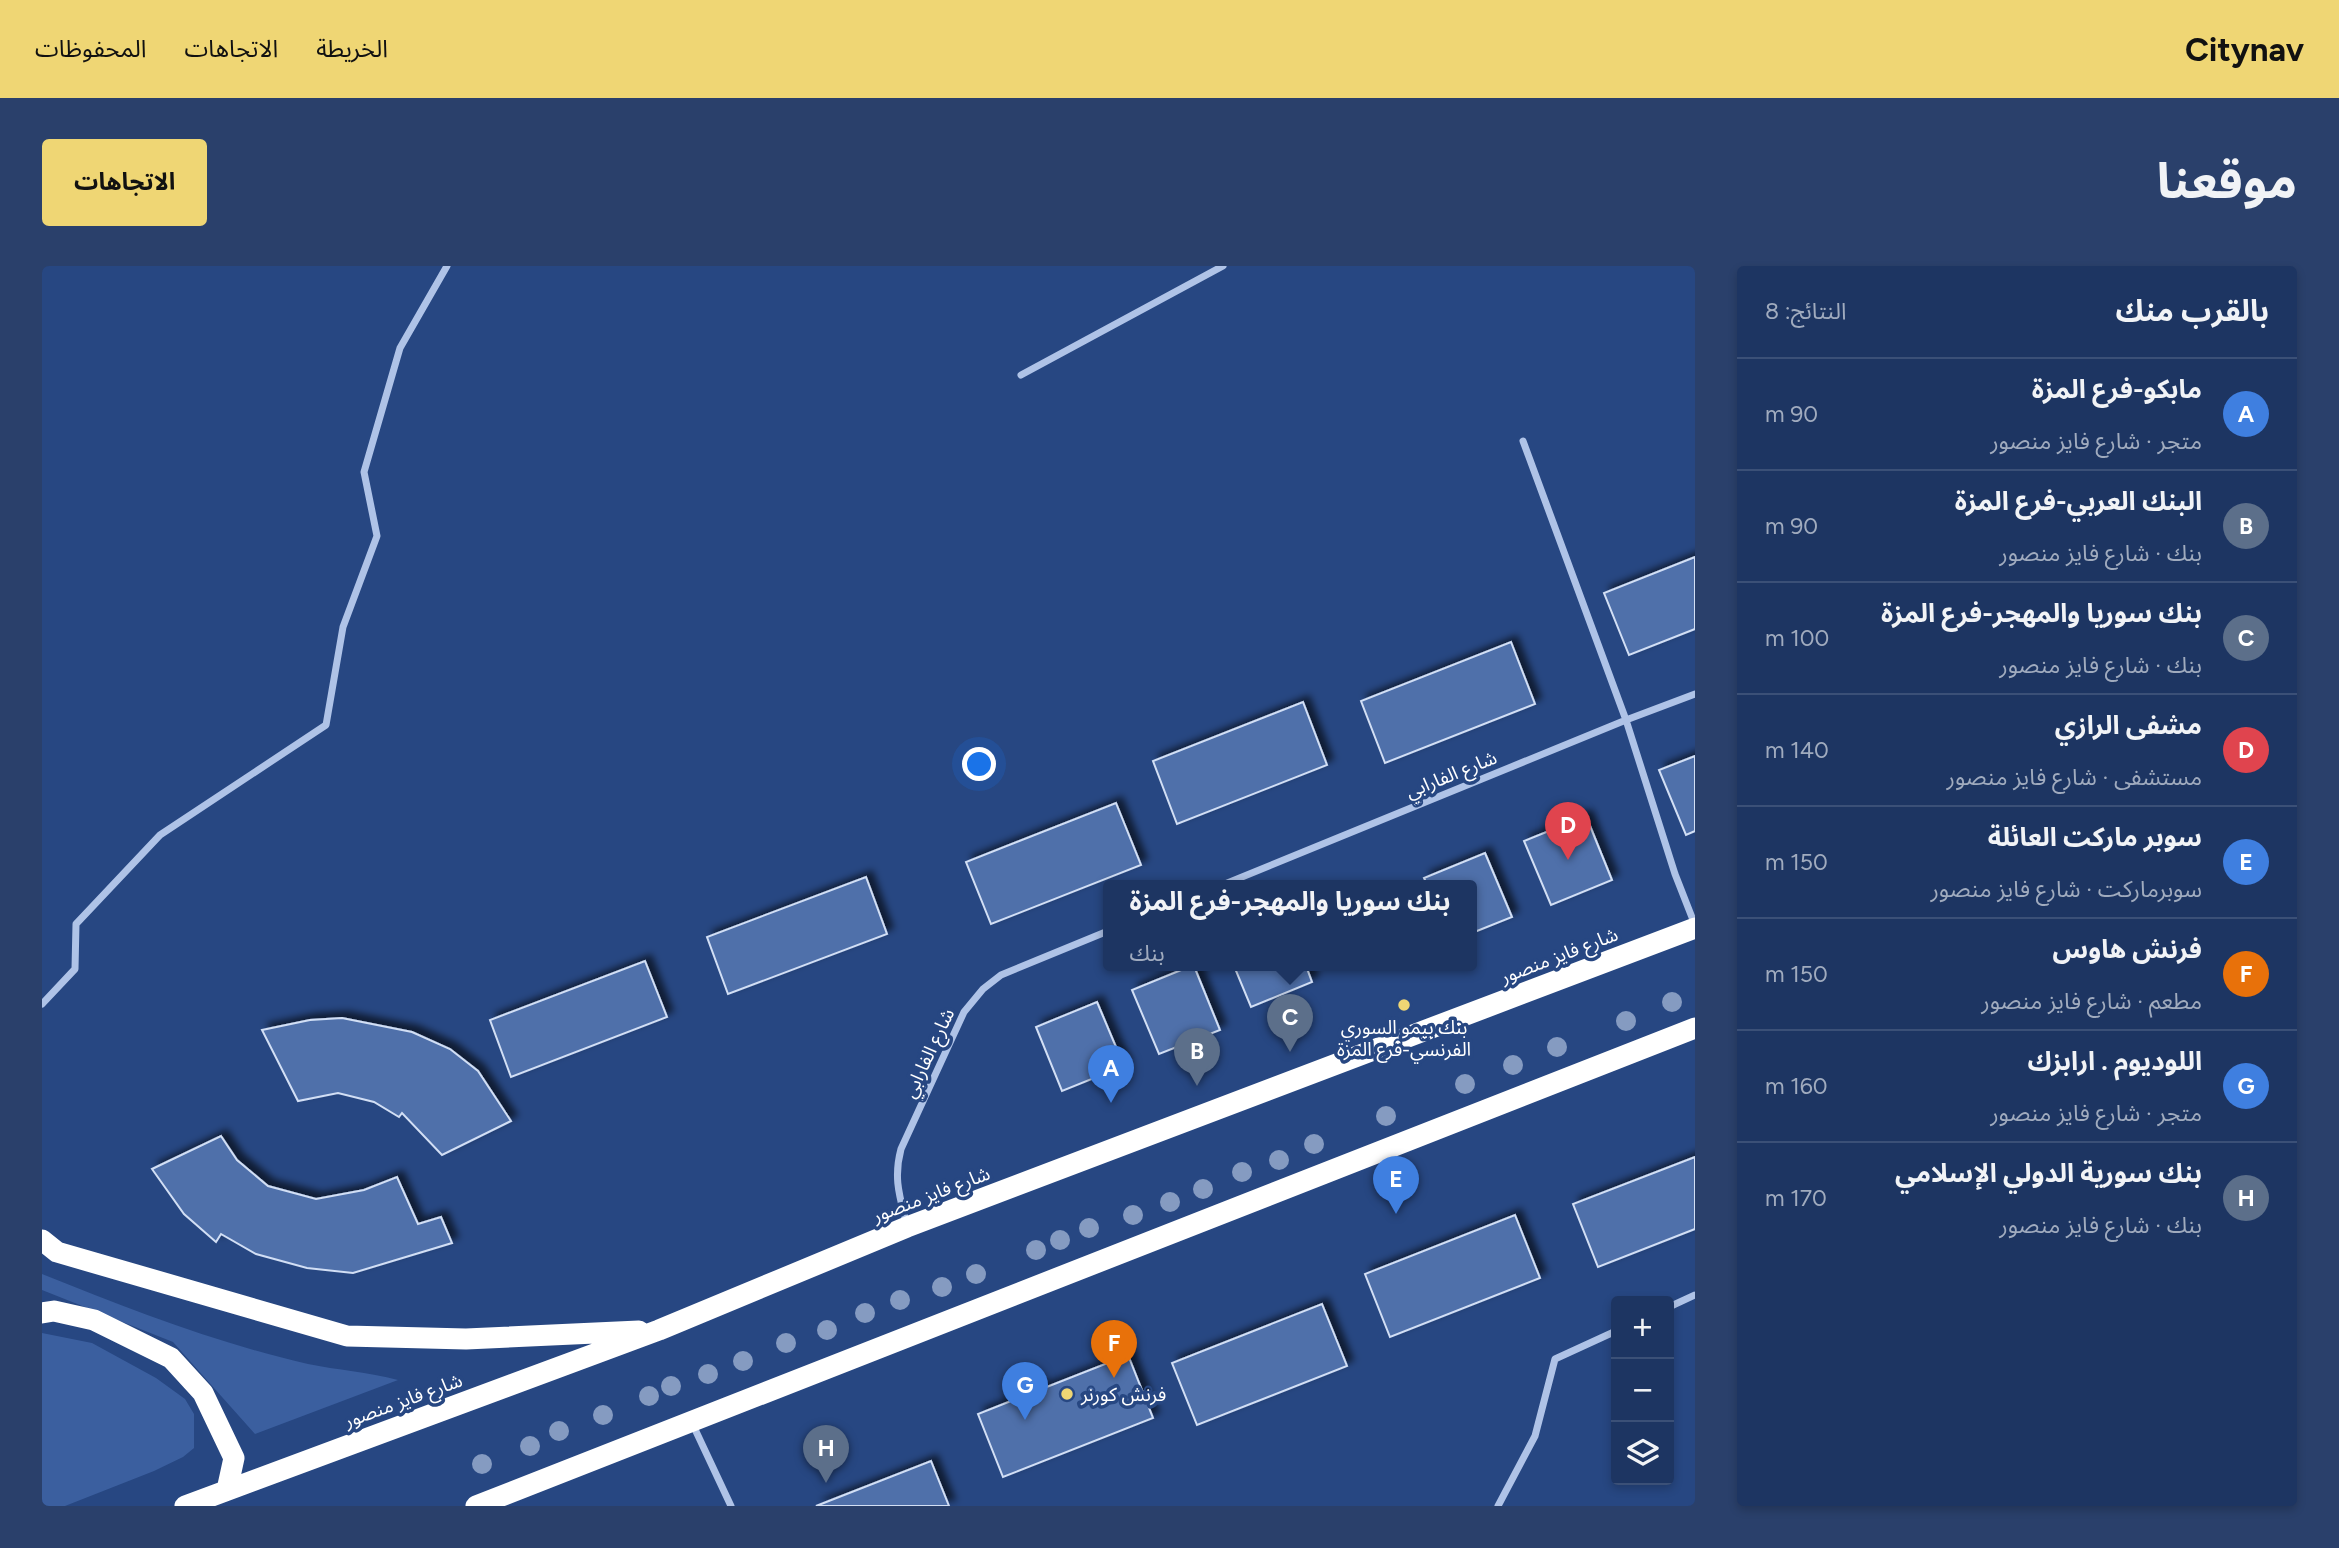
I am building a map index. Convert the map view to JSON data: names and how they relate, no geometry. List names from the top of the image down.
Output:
{
  "streets": {
    "highway": ["شارع فايز منصور"],
    "street": ["شارع الفارابي"]
  },
  "crossings": [
    ["شارع الفارابي", "شارع فايز منصور"]
  ],
  "places": ["بنك بيمو السوري الفرنسي-فرع المزة", "فرنش كورنر"],
  "page": {
    "header": "Citynav",
    "nav": ["الخريطة", "الاتجاهات", "المحفوظات"],
    "title": "موقعنا",
    "buttons": "الاتجاهات",
    "heading": ["بالقرب منك", "النتائج: 8"],
    "list": [
      {
        "mark": "A",
        "name": "مابكو-فرع المزة",
        "note": "متجر · شارع فايز منصور",
        "value": "90 m"
      },
      {
        "mark": "B",
        "name": "البنك العربي-فرع المزة",
        "note": "بنك · شارع فايز منصور",
        "value": "90 m"
      },
      {
        "mark": "C",
        "name": "بنك سوريا والمهجر-فرع المزة",
        "note": "بنك · شارع فايز منصور",
        "value": "100 m"
      },
      {
        "mark": "D",
        "name": "مشفى الرازي",
        "note": "مستشفى · شارع فايز منصور",
        "value": "140 m"
      },
      {
        "mark": "E",
        "name": "سوبر ماركت العائلة",
        "note": "سوبرماركت · شارع فايز منصور",
        "value": "150 m"
      },
      {
        "mark": "F",
        "name": "فرنش هاوس",
        "note": "مطعم · شارع فايز منصور",
        "value": "150 m"
      },
      {
        "mark": "G",
        "name": "اللوديوم . ارابزك",
        "note": "متجر · شارع فايز منصور",
        "value": "160 m"
      },
      {
        "mark": "H",
        "name": "بنك سورية الدولي الإسلامي",
        "note": "بنك · شارع فايز منصور",
        "value": "170 m"
      }
    ],
    "pins": [
      "D",
      "C",
      "B",
      "A",
      "E",
      "F",
      "G",
      "H"
    ],
    "popup": ["بنك سوريا والمهجر-فرع المزة", "بنك"],
    "map_buttons": ["+", "−"]
  }
}
